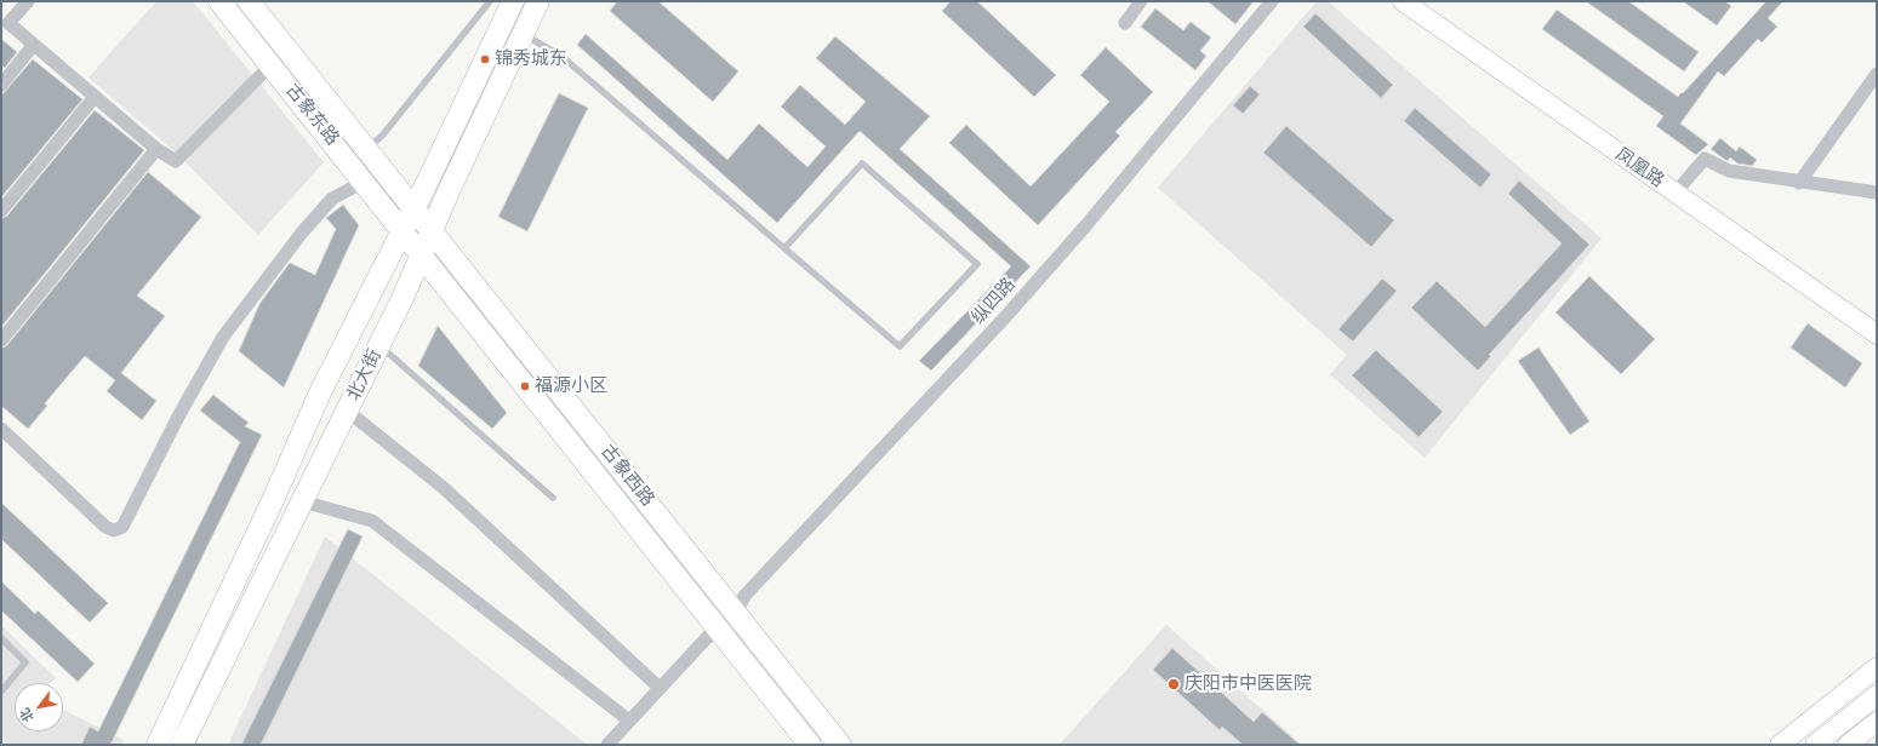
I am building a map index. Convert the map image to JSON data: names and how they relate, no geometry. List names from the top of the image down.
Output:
{
  "streets": {
    "main road": ["古象东路", "北大街", "古象西路"],
    "street": ["凤凰路", "纵四路"]
  },
  "crossings": [
    ["古象东路", "北大街"],
    ["古象东路", "古象西路"],
    ["纵四路", "古象西路"],
    ["北大街", "古象西路"]
  ],
  "places": ["锦秀城东", "福源小区", "庆阳市中医医院"],
  "north": "bottom left"
}
